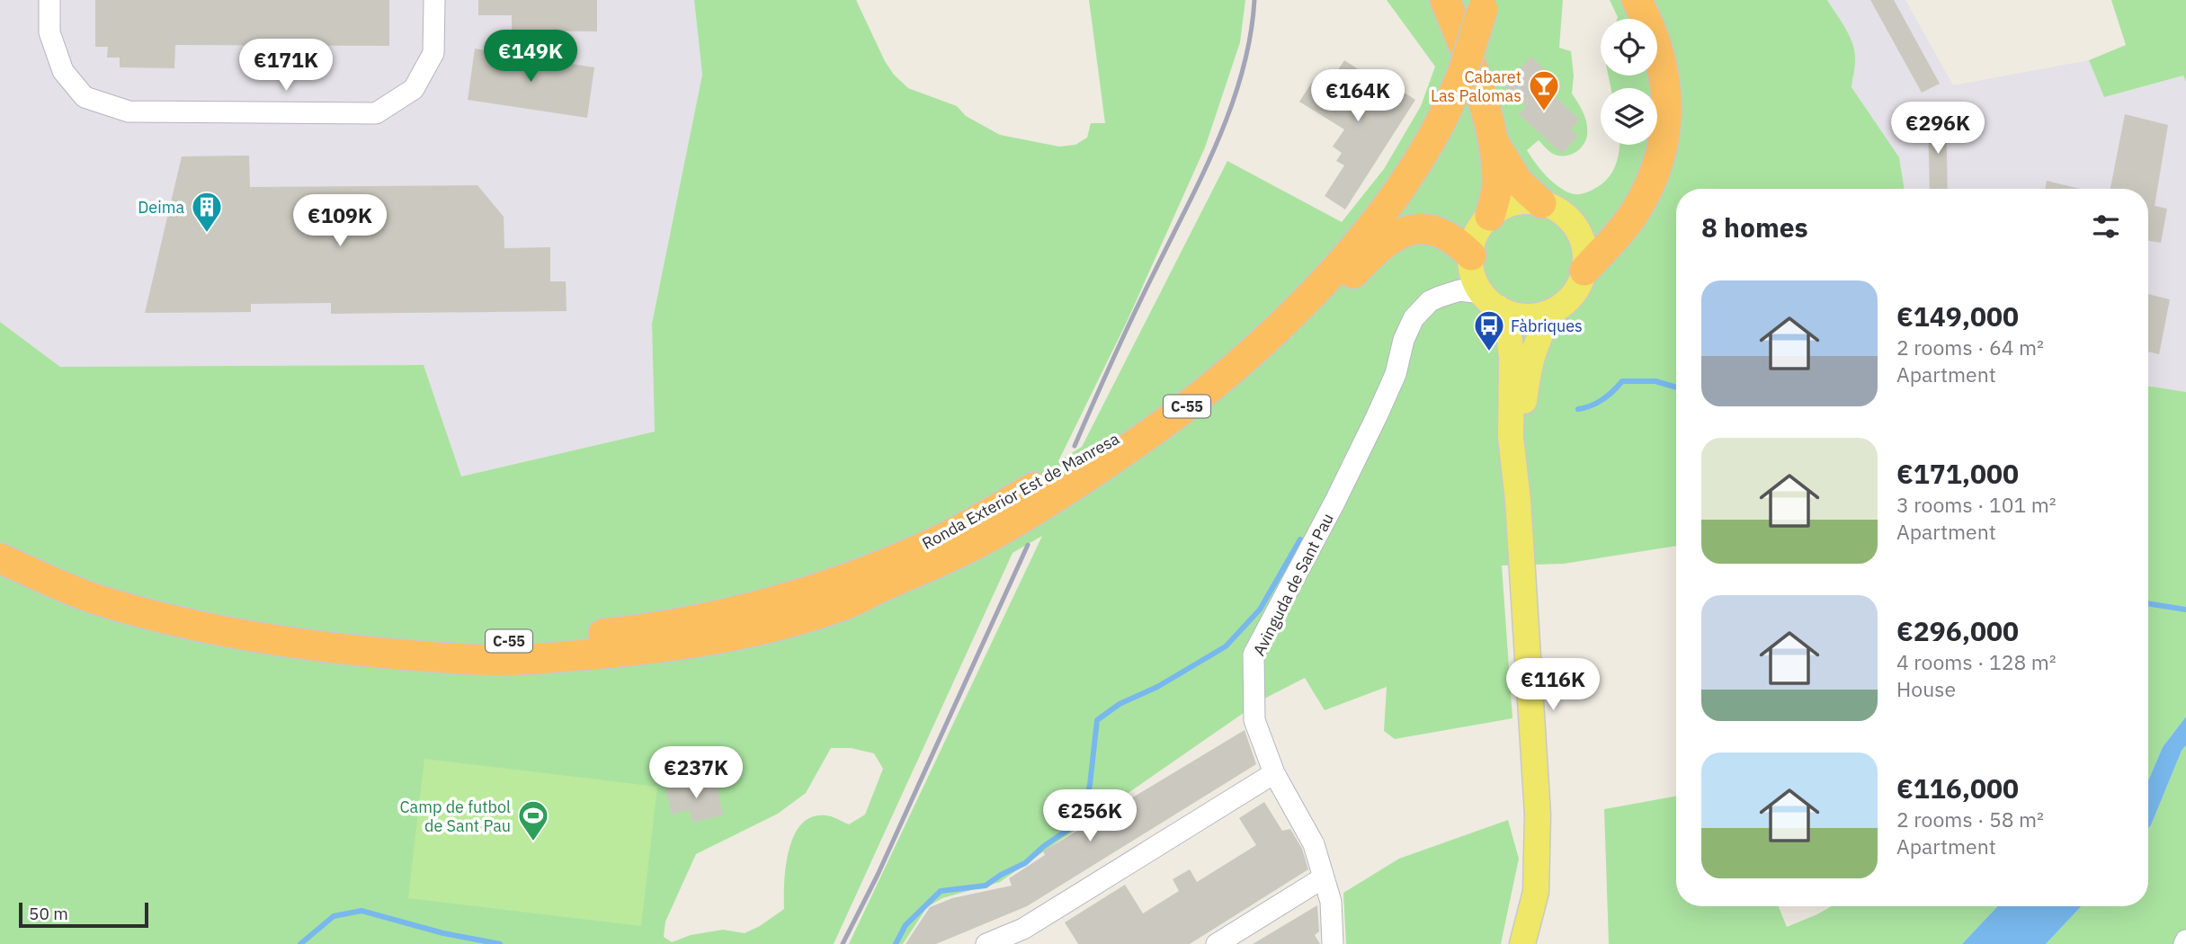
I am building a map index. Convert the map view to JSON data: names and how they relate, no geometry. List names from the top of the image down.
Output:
{
  "streets": {
    "highway": ["C-55", "Ronda Exterior Est de Manresa"],
    "street": ["Avinguda de Sant Pau"]
  },
  "places": {
    "bar": ["Cabaret Las Palomas"],
    "building": ["Deima"],
    "bus stop": ["Fàbriques"],
    "sports": ["Camp de futbol de Sant Pau"]
  },
  "scale_bar": "50 m",
  "page": {
    "price": [
      "€149K",
      "€171K",
      "€164K",
      "€296K",
      "€109K",
      "€116K",
      "€237K",
      "€256K"
    ],
    "heading": "8 homes",
    "list": [
      {
        "name": "€149,000",
        "note": "2 rooms · 64 m² · Apartment"
      },
      {
        "name": "€171,000",
        "note": "3 rooms · 101 m² · Apartment"
      },
      {
        "name": "€296,000",
        "note": "4 rooms · 128 m² · House"
      },
      {
        "name": "€116,000",
        "note": "2 rooms · 58 m² · Apartment"
      }
    ],
    "scale": "50 m"
  }
}
